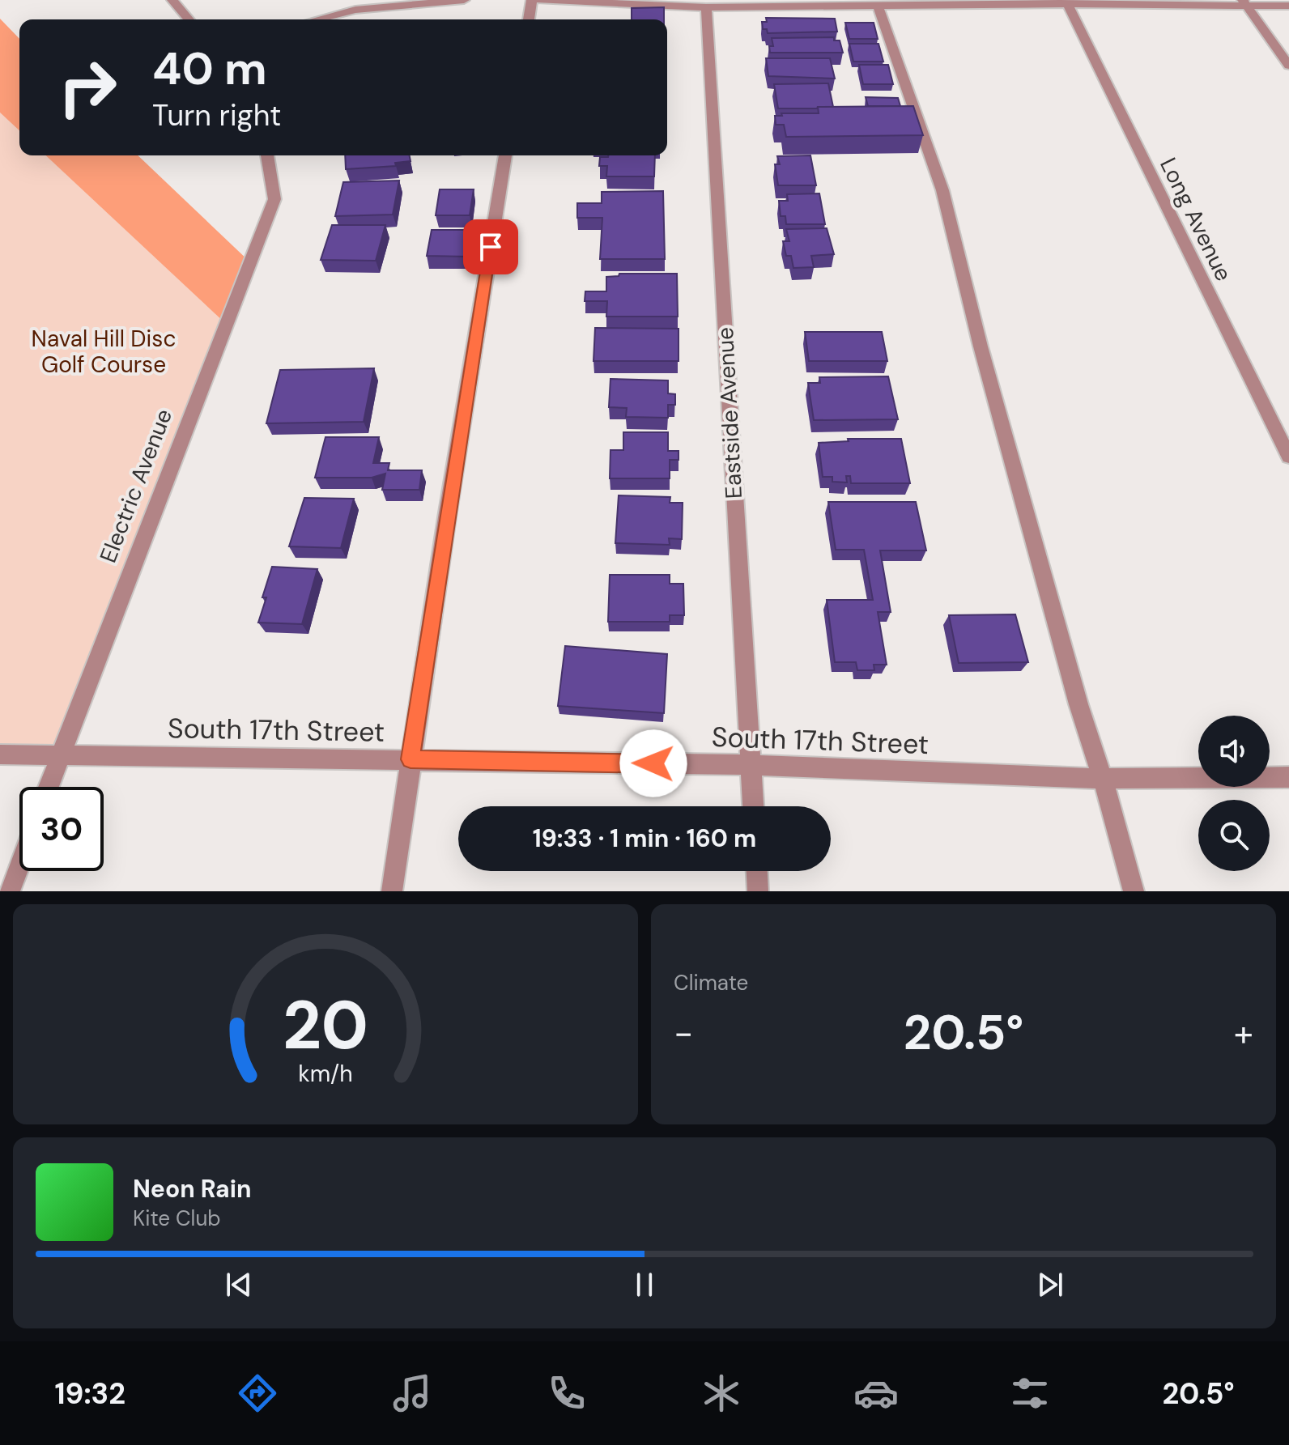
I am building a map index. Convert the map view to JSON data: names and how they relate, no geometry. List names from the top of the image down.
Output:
{
  "streets": {
    "street": [
      "Long Avenue",
      "Eastside Avenue",
      "Electric Avenue",
      "South 17th Street"
    ]
  },
  "crossings": [
    ["Eastside Avenue", "South 17th Street"],
    ["Electric Avenue", "South 17th Street"]
  ],
  "parks": ["Naval Hill Disc Golf Course"],
  "page": {
    "turn": ["40 m", "Turn right"],
    "limit": "30",
    "trip": "19:33 · 1 min · 160 m",
    "tile": "Climate",
    "heat": ["−", "20.5°", "+"],
    "song": ["Neon Rain", "Kite Club"],
    "tabs": ["19:32", "20.5°"],
    "gauge": ["20", "km/h"]
  }
}
